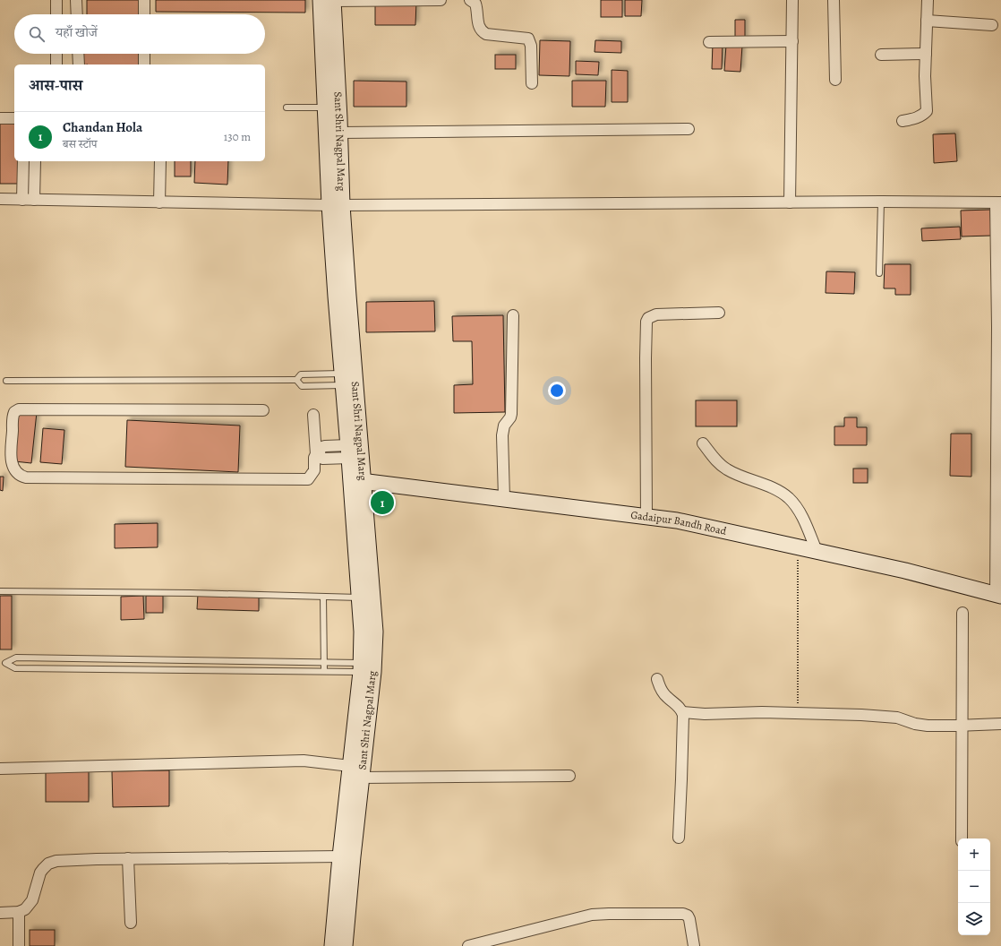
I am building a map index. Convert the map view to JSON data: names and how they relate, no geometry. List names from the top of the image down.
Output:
{
  "streets": {
    "main road": ["Sant Shri Nagpal Marg", "Gadaipur Bandh Road"]
  },
  "crossings": [
    ["Sant Shri Nagpal Marg", "Gadaipur Bandh Road"]
  ],
  "page": {
    "search": "यहाँ खोजें",
    "heading": "आस-पास",
    "list": [
      {
        "mark": "1",
        "name": "Chandan Hola",
        "note": "बस स्टॉप",
        "value": "130 m"
      }
    ],
    "pins": "1",
    "map_buttons": ["+", "−"]
  }
}
